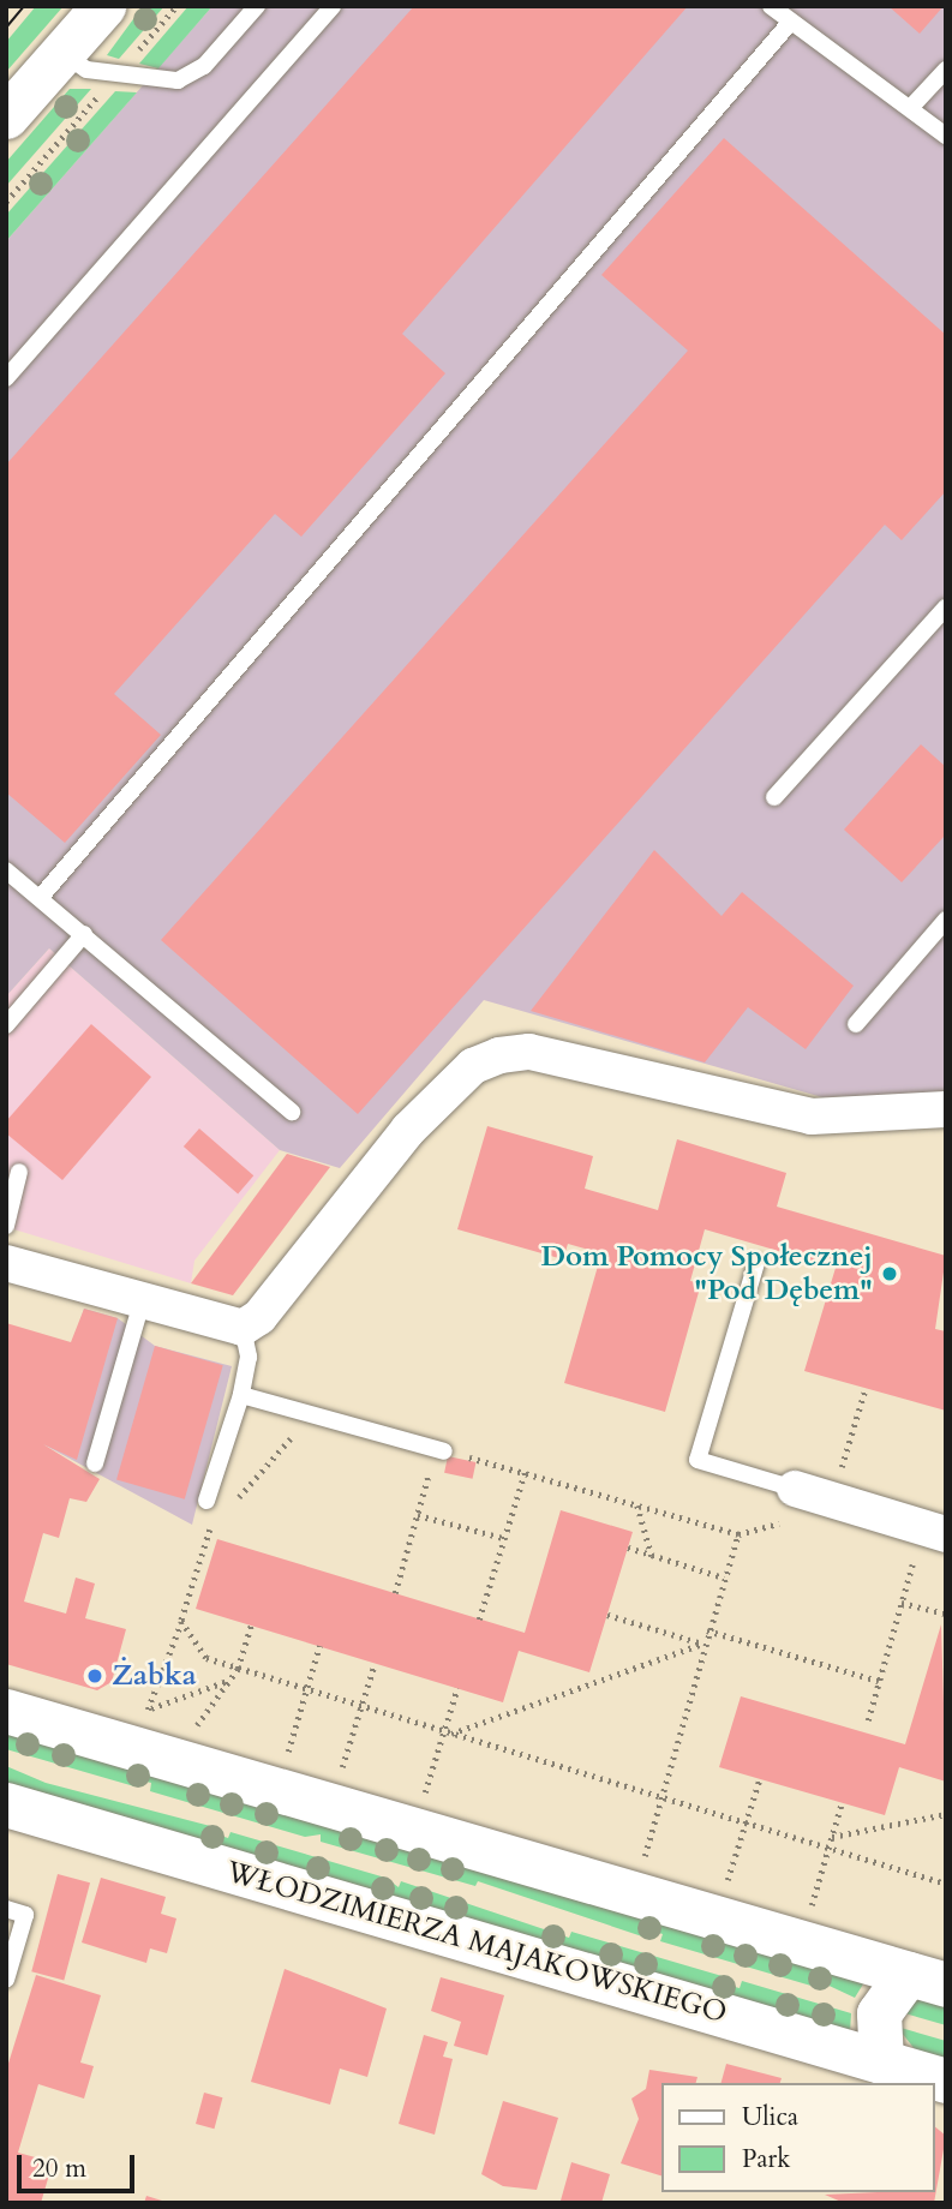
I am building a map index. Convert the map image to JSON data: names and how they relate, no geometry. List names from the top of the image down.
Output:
{
  "streets": {
    "street": ["WŁODZIMIERZA MAJAKOWSKIEGO"]
  },
  "places": ["Dom Pomocy Społecznej \"Pod Dębem\"", "Żabka"],
  "legend": ["Ulica", "Park"],
  "scale_bar": "20 m"
}
